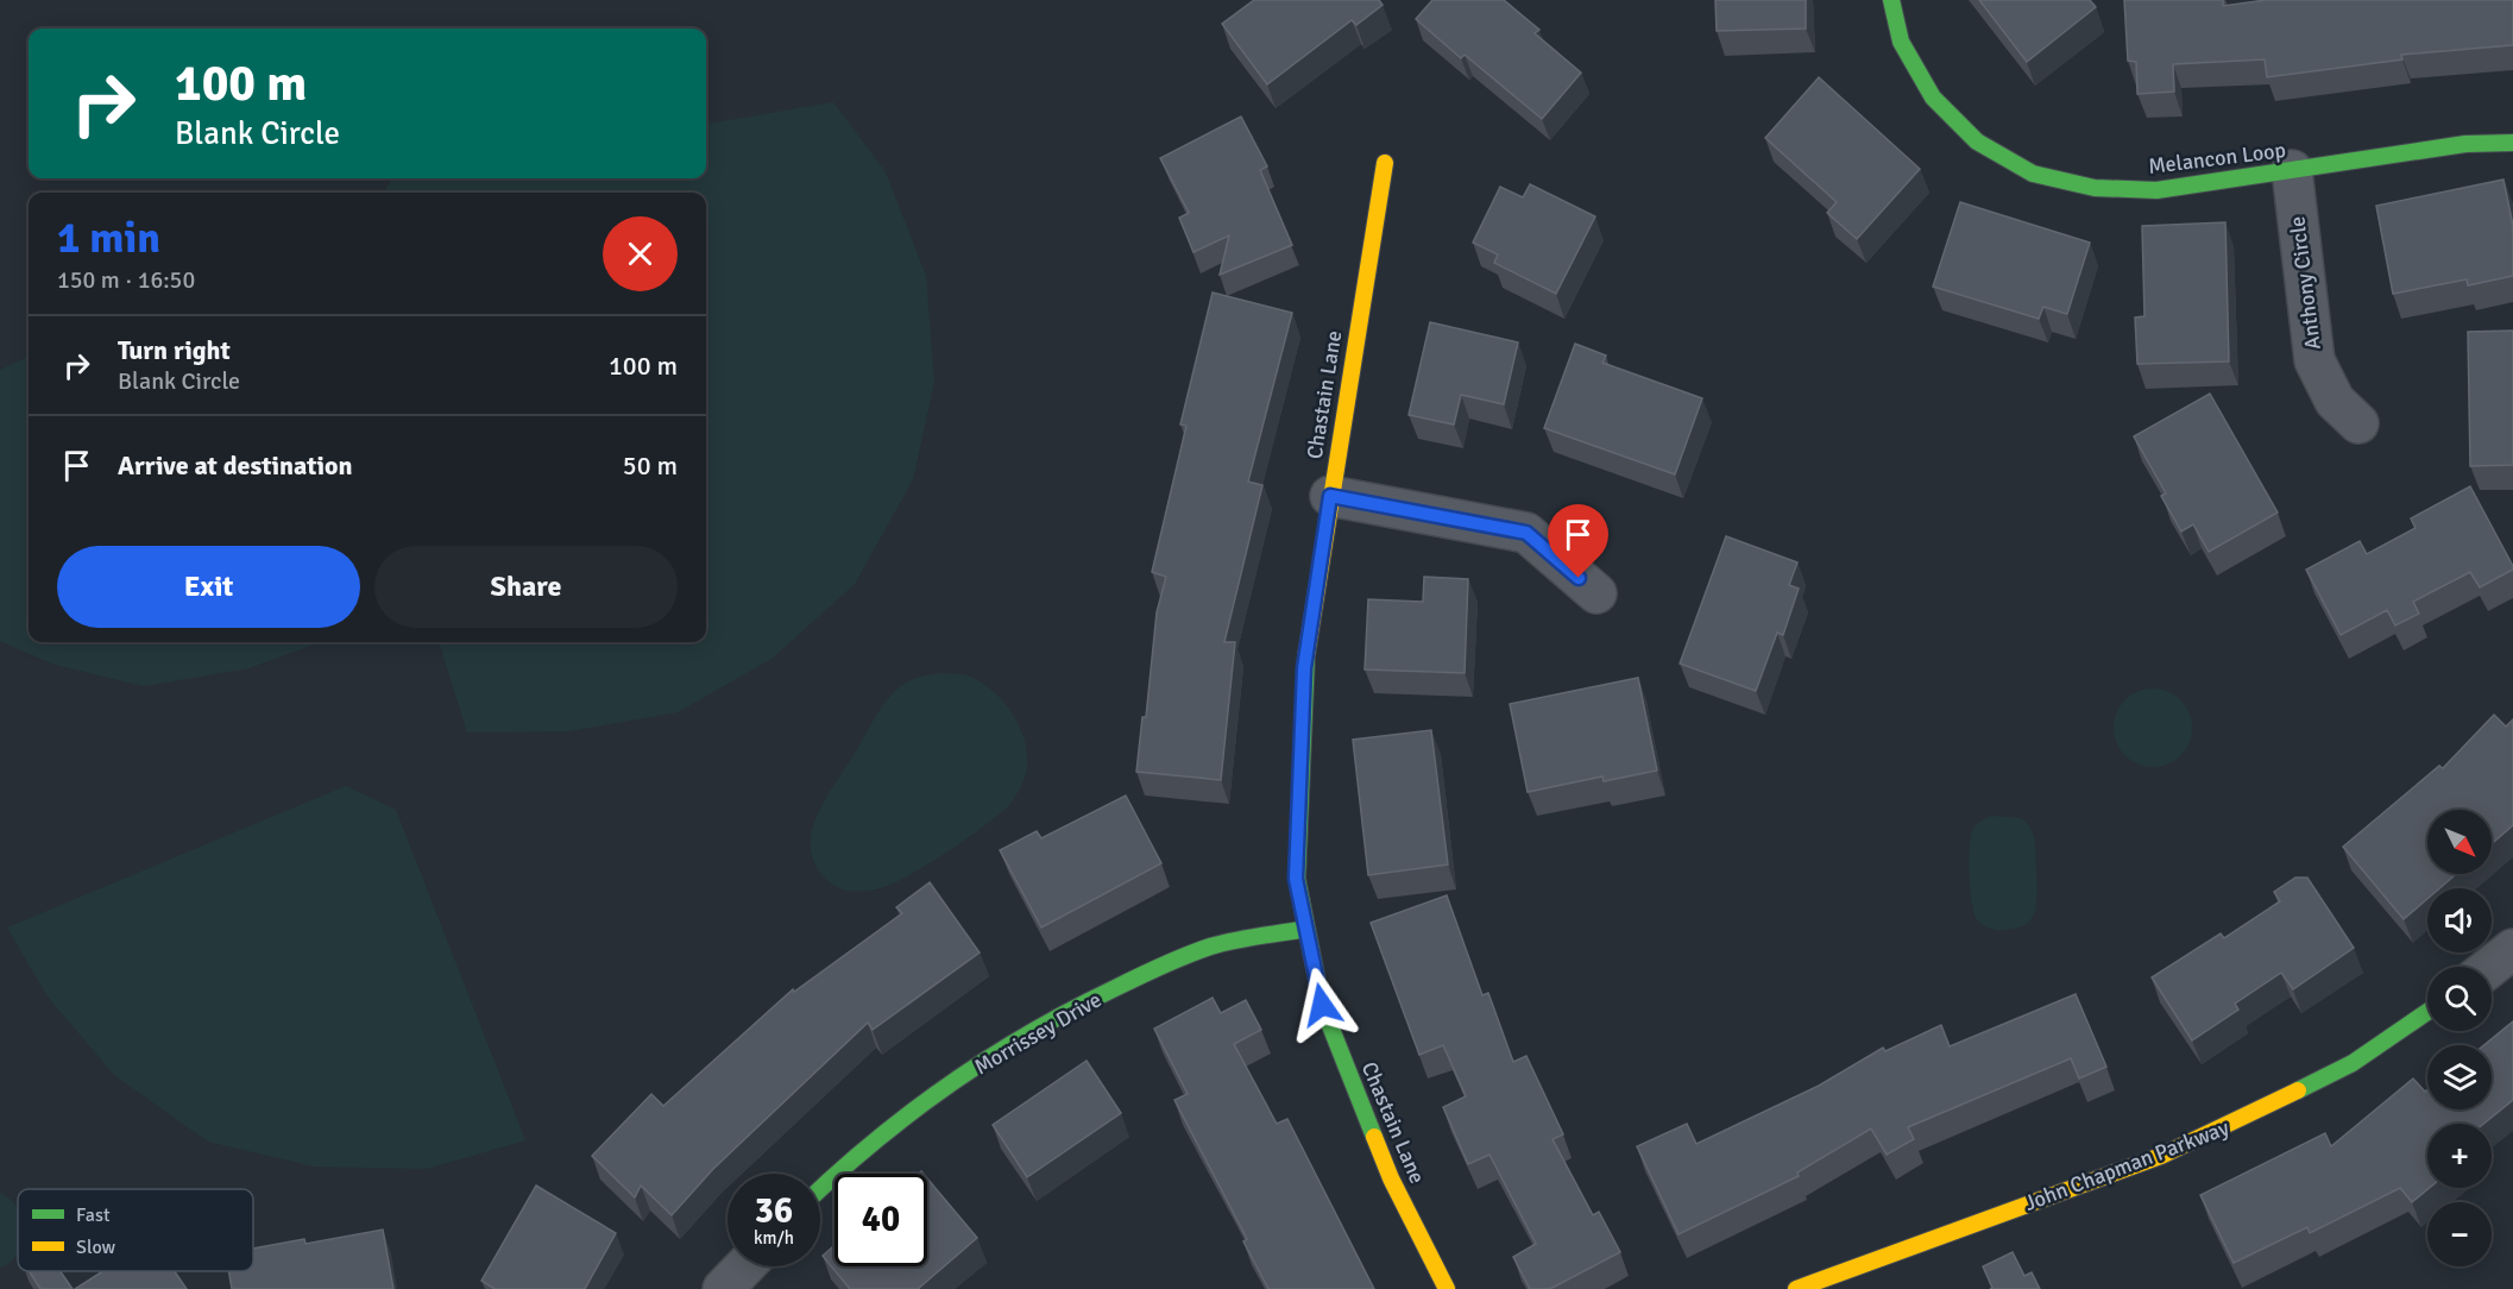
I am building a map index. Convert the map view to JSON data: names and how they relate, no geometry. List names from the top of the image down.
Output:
{
  "streets": {
    "street": [
      "Melancon Loop",
      "Anthony Circle",
      "Chastain Lane",
      "Morrissey Drive",
      "John Chapman Parkway"
    ]
  },
  "crossings": [
    ["Melancon Loop", "Anthony Circle"],
    ["Chastain Lane", "Morrissey Drive"]
  ],
  "legend": ["Fast", "Slow"],
  "north": "bottom right",
  "page": {
    "turn": ["100 m", "Blank Circle"],
    "heading": ["1 min", "150 m · 16:50"],
    "list": [
      {
        "name": "Turn right",
        "note": "Blank Circle",
        "value": "100 m"
      },
      {
        "name": "Arrive at destination",
        "value": "50 m"
      }
    ],
    "buttons": ["Exit", "Share"],
    "map_buttons": ["+", "−"],
    "speed": "36 km/h",
    "limit": "40"
  }
}
